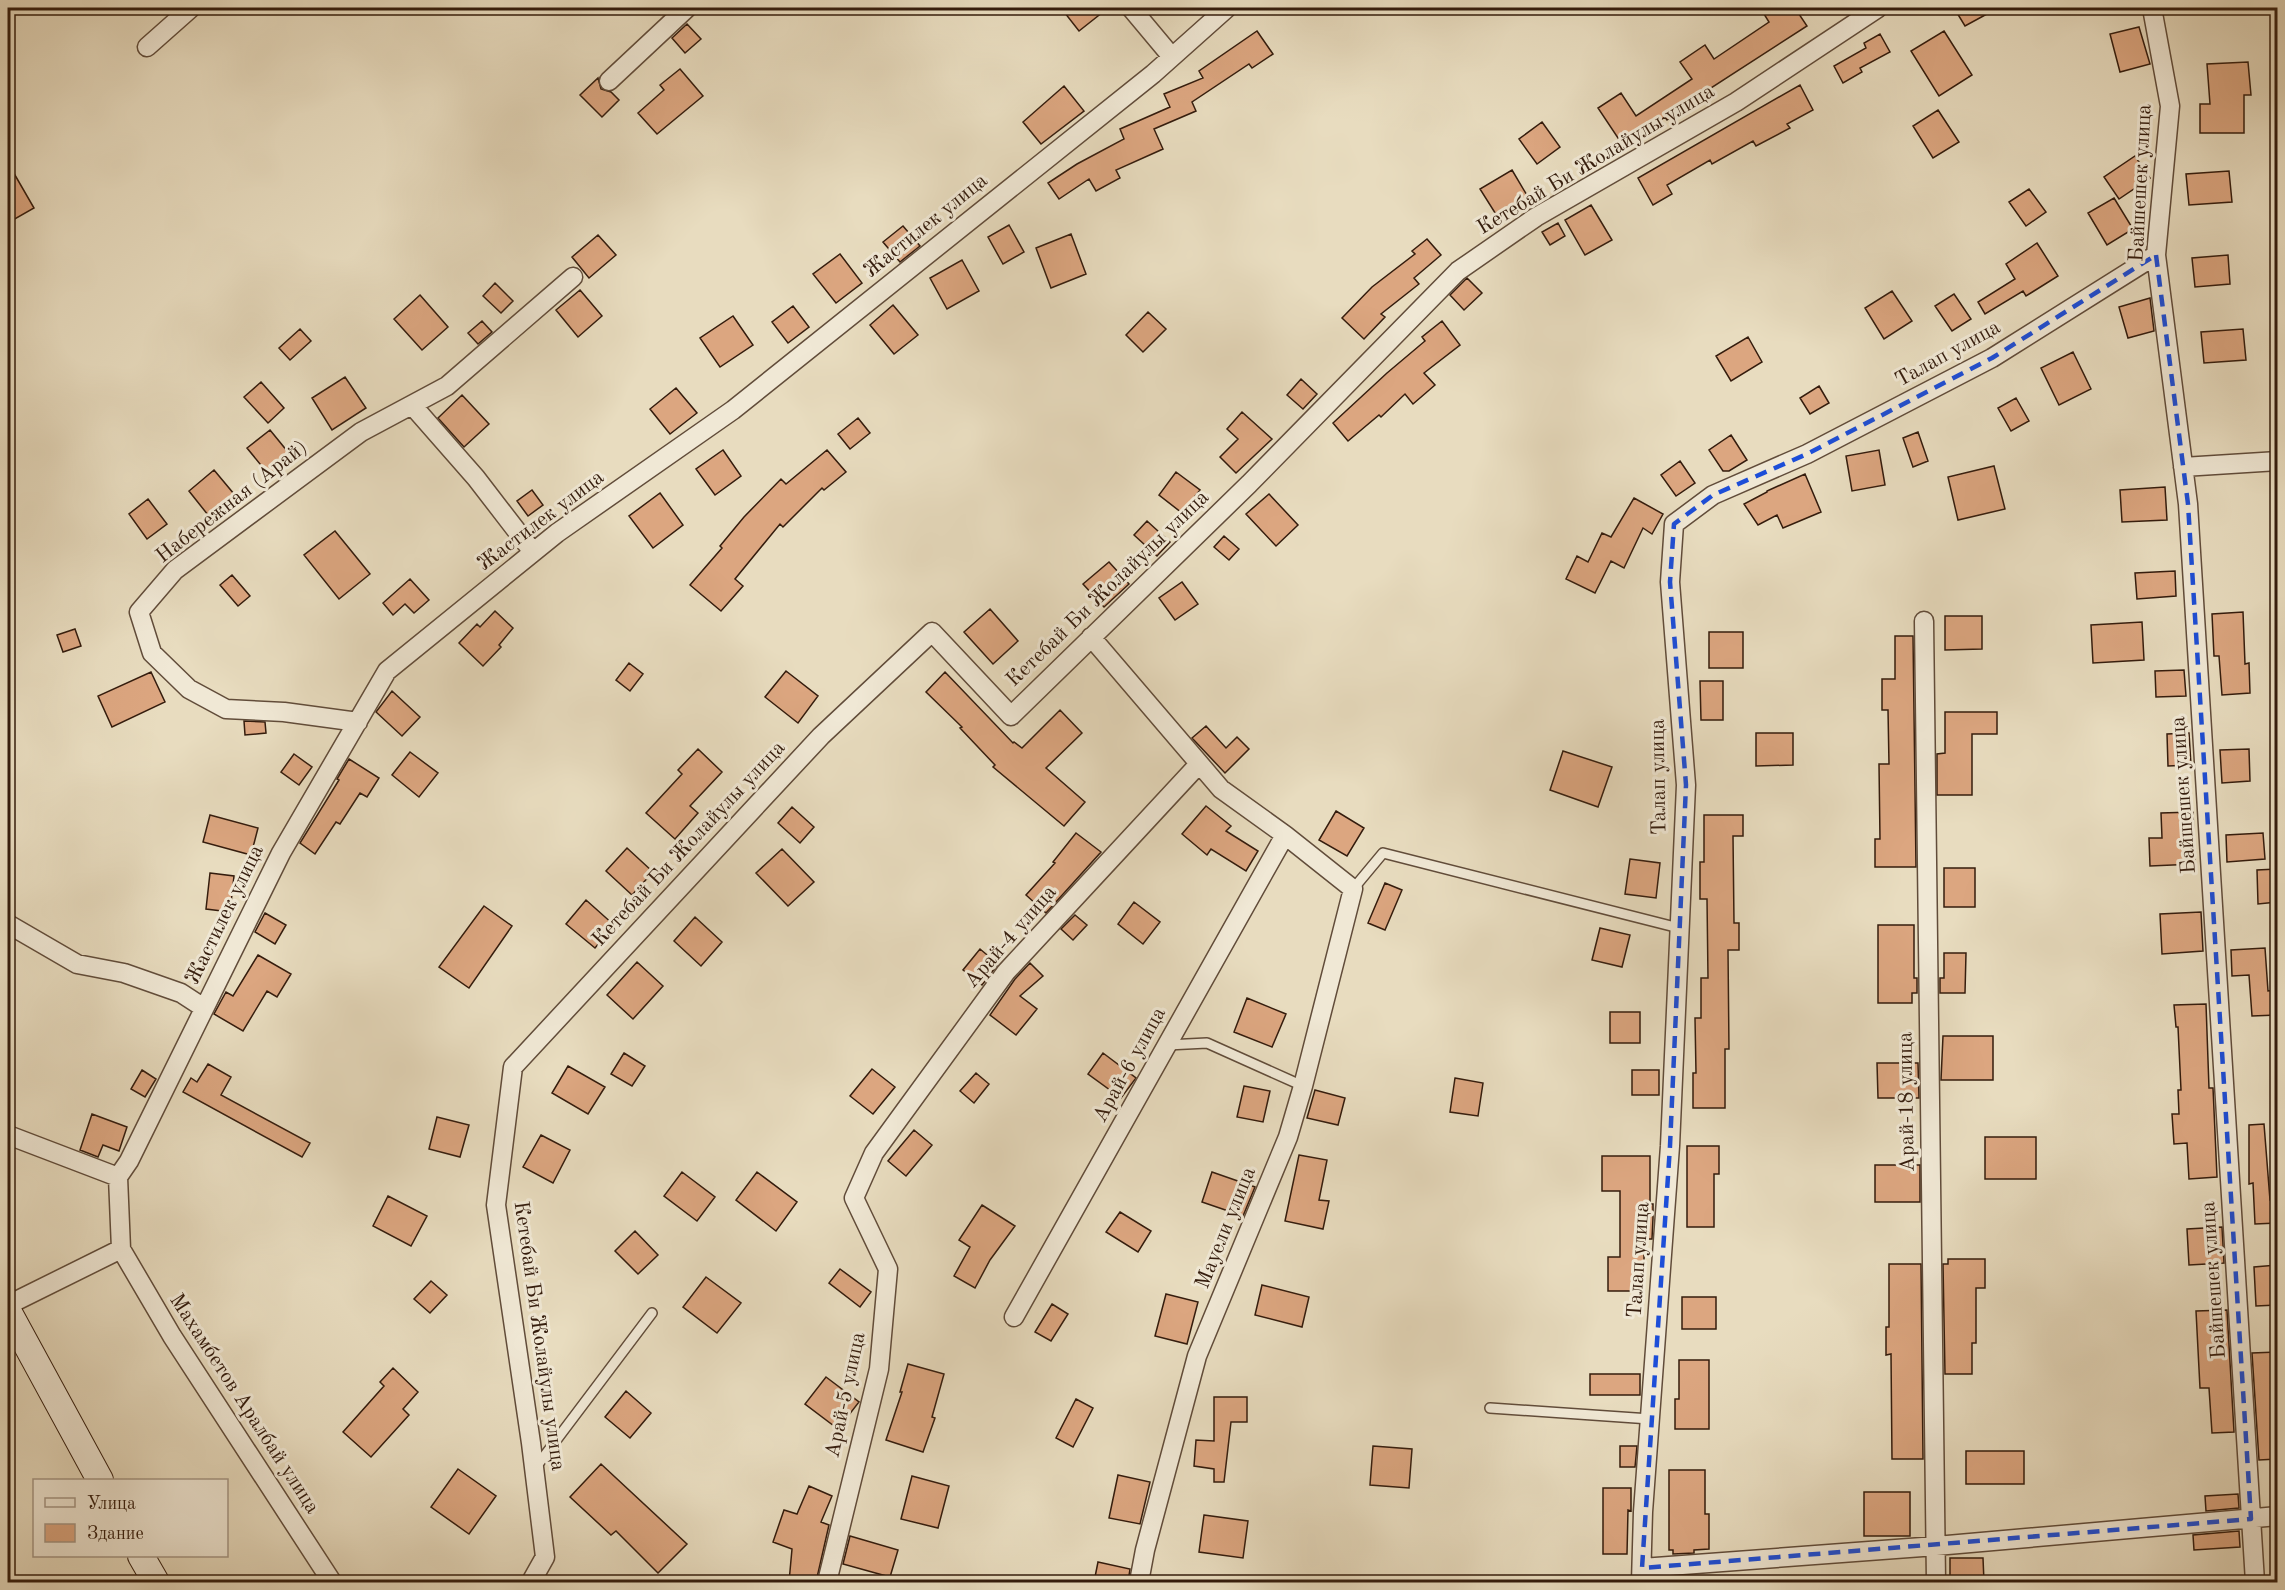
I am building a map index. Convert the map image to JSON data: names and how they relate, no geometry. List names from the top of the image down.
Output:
{
  "streets": {
    "street": [
      "Кетебай Би Жолайулы улица",
      "Байшешек улица",
      "Жастилек улица",
      "Талап улица",
      "Набережная (Арай)",
      "Арай-4 улица",
      "Арай-6 улица",
      "Арай-18 улица",
      "Мауели улица",
      "Арай-5 улица",
      "Махамбетов Аралбай улица"
    ]
  },
  "crossings": [
    ["Байшешек улица", "Талап улица"],
    ["Жастилек улица", "Набережная (Арай)"],
    ["Арай-4 улица", "Арай-5 улица"]
  ],
  "legend": ["Улица", "Здание"]
}
